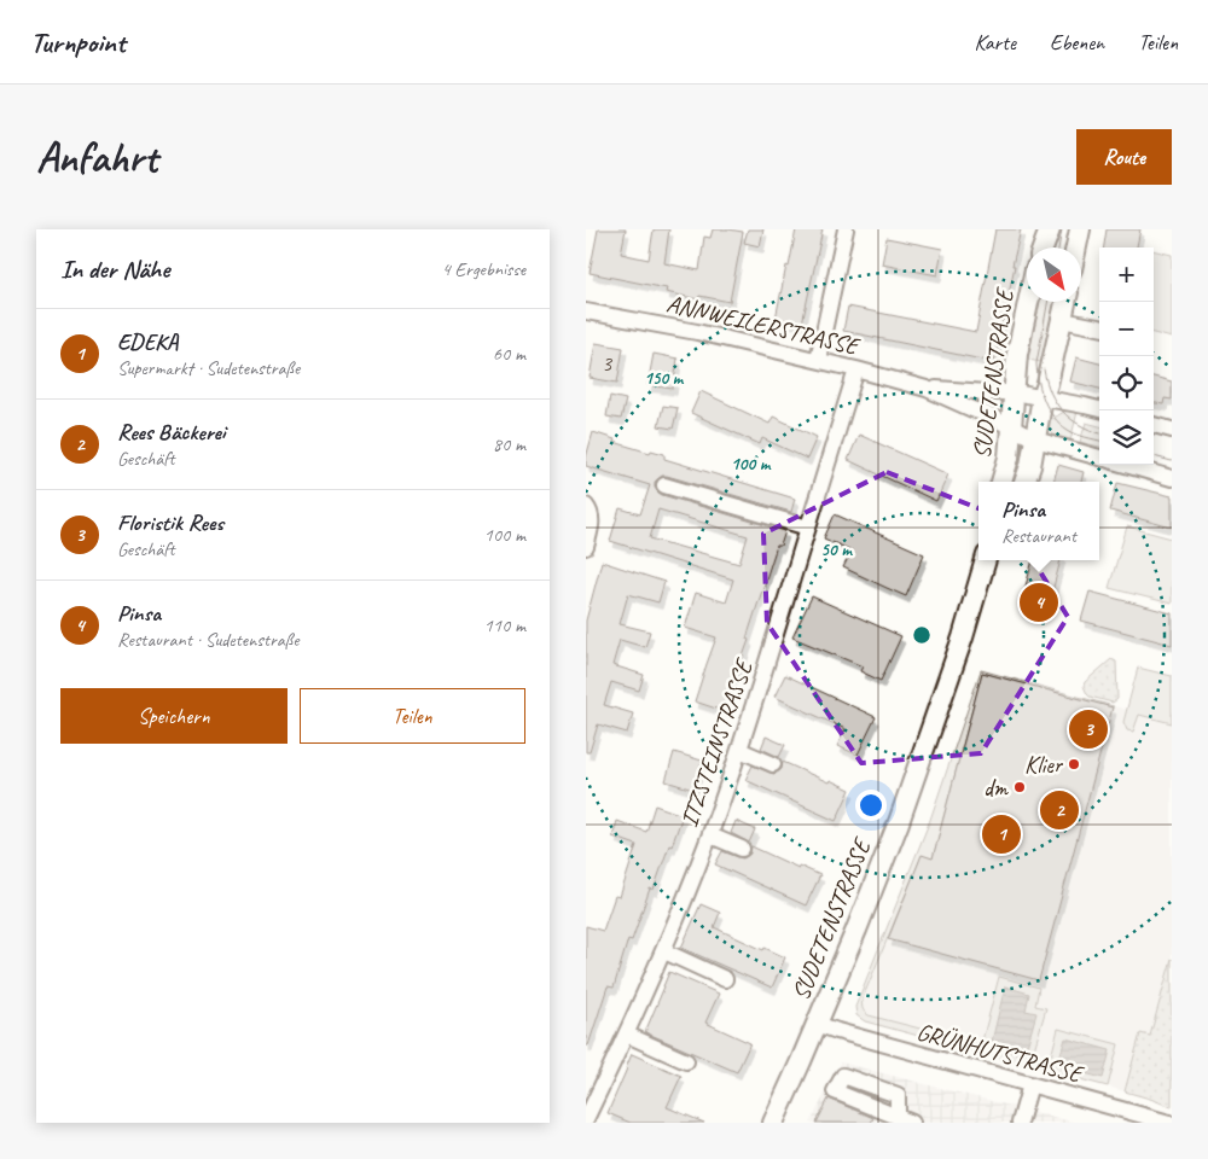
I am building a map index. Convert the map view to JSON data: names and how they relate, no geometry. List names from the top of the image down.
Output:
{
  "streets": {
    "main road": ["SUDETENSTRASSE"],
    "street": ["ANNWEILERSTRASSE", "ITZSTEINSTRASSE", "GRÜNHUTSTRASSE"]
  },
  "crossings": [
    ["ANNWEILERSTRASSE", "SUDETENSTRASSE"],
    ["ANNWEILERSTRASSE", "ITZSTEINSTRASSE"],
    ["SUDETENSTRASSE", "GRÜNHUTSTRASSE"]
  ],
  "places": ["Klier", "dm"],
  "house_numbers": ["3"],
  "north": "bottom right",
  "page": {
    "header": "Turnpoint",
    "nav": ["Karte", "Ebenen", "Teilen"],
    "buttons": [
      "Route",
      ["Speichern", "Teilen"]
    ],
    "title": "Anfahrt",
    "heading": ["In der Nähe", "4 Ergebnisse"],
    "map_buttons": ["+", "−"],
    "list": [
      {
        "mark": "1",
        "name": "EDEKA",
        "note": "Supermarkt · Sudetenstraße",
        "value": "60 m"
      },
      {
        "mark": "2",
        "name": "Rees Bäckerei",
        "note": "Geschäft",
        "value": "80 m"
      },
      {
        "mark": "3",
        "name": "Floristik Rees",
        "note": "Geschäft",
        "value": "100 m"
      },
      {
        "mark": "4",
        "name": "Pinsa",
        "note": "Restaurant · Sudetenstraße",
        "value": "110 m"
      }
    ],
    "popup": ["Pinsa", "Restaurant"],
    "pins": [
      "4",
      "3",
      "2",
      "1"
    ]
  },
  "rings": ["150 m", "100 m", "50 m"]
}
